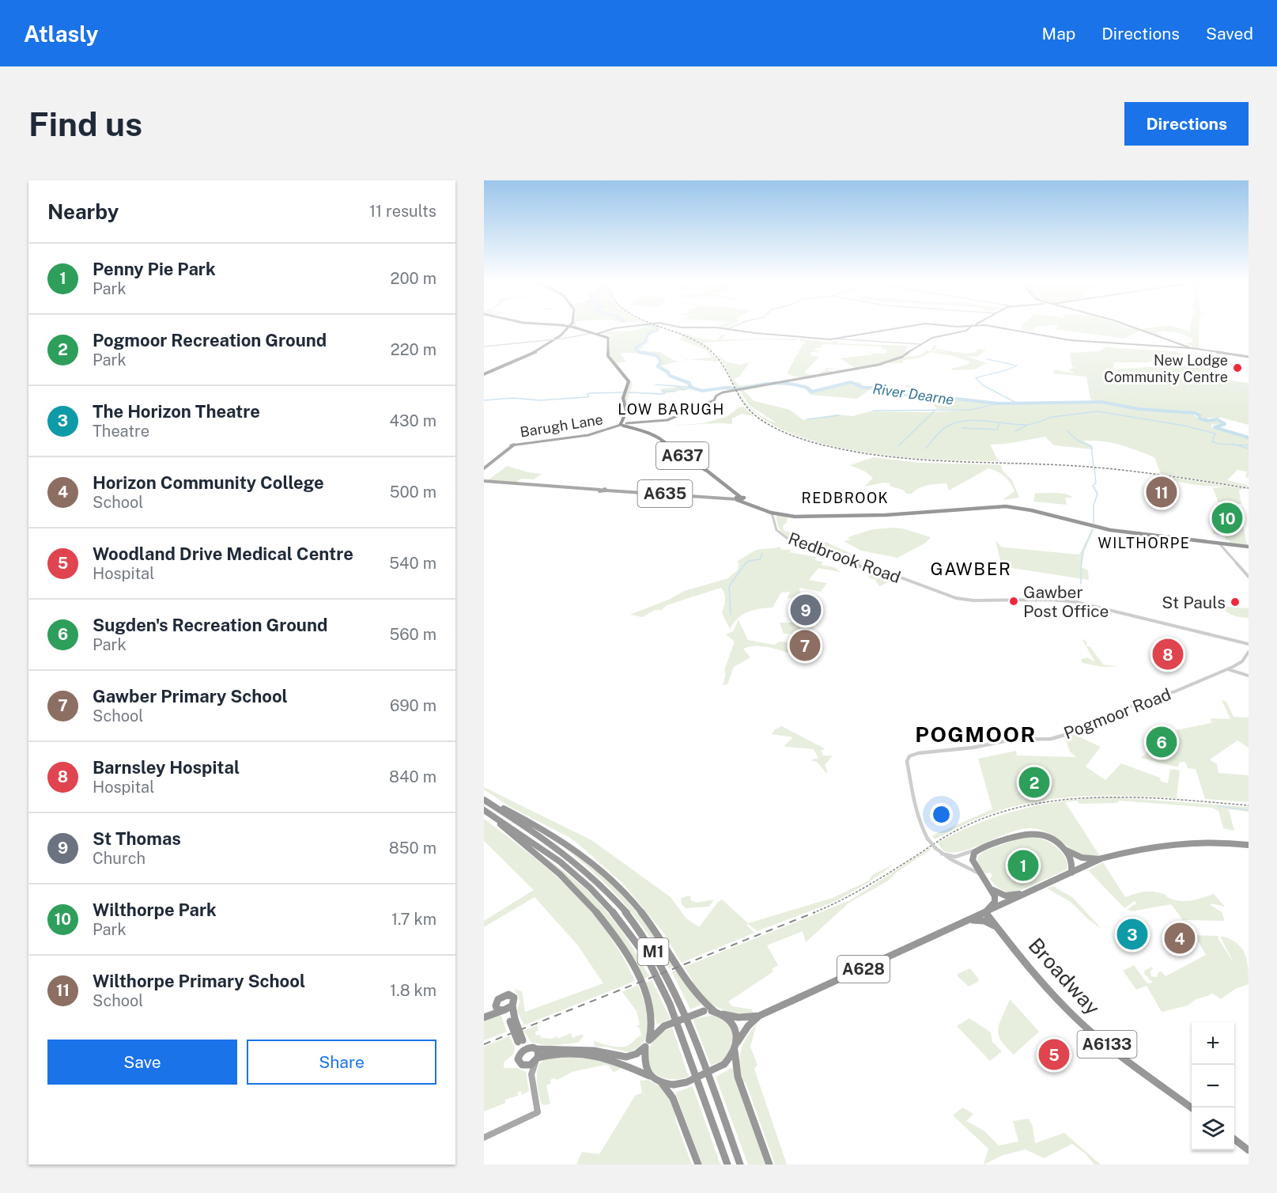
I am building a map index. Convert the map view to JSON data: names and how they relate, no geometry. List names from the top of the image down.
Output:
{
  "streets": {
    "highway": [
      "A637",
      "A635",
      "M1",
      "A628",
      "Broadway",
      "A6133"
    ],
    "main road": ["Barugh Lane"],
    "street": ["Redbrook Road", "Pogmoor Road"]
  },
  "crossings": [
    ["Barugh Lane", "A637"],
    ["A637", "A635"],
    ["M1", "A628"],
    ["A628", "Broadway"],
    ["A628", "A6133"],
    ["Broadway", "A6133"]
  ],
  "districts": [
    "LOW BARUGH",
    "REDBROOK",
    "WILTHORPE",
    "GAWBER",
    "POGMOOR"
  ],
  "water": ["River Dearne"],
  "places": ["New Lodge Community Centre", "Gawber Post Office", "St Pauls"],
  "page": {
    "header": "Atlasly",
    "nav": ["Map", "Directions", "Saved"],
    "buttons": [
      "Directions",
      ["Save", "Share"]
    ],
    "title": "Find us",
    "heading": ["Nearby", "11 results"],
    "list": [
      {
        "mark": "1",
        "name": "Penny Pie Park",
        "note": "Park",
        "value": "200 m"
      },
      {
        "mark": "2",
        "name": "Pogmoor Recreation Ground",
        "note": "Park",
        "value": "220 m"
      },
      {
        "mark": "3",
        "name": "The Horizon Theatre",
        "note": "Theatre",
        "value": "430 m"
      },
      {
        "mark": "4",
        "name": "Horizon Community College",
        "note": "School",
        "value": "500 m"
      },
      {
        "mark": "5",
        "name": "Woodland Drive Medical Centre",
        "note": "Hospital",
        "value": "540 m"
      },
      {
        "mark": "6",
        "name": "Sugden's Recreation Ground",
        "note": "Park",
        "value": "560 m"
      },
      {
        "mark": "7",
        "name": "Gawber Primary School",
        "note": "School",
        "value": "690 m"
      },
      {
        "mark": "8",
        "name": "Barnsley Hospital",
        "note": "Hospital",
        "value": "840 m"
      },
      {
        "mark": "9",
        "name": "St Thomas",
        "note": "Church",
        "value": "850 m"
      },
      {
        "mark": "10",
        "name": "Wilthorpe Park",
        "note": "Park",
        "value": "1.7 km"
      },
      {
        "mark": "11",
        "name": "Wilthorpe Primary School",
        "note": "School",
        "value": "1.8 km"
      }
    ],
    "pins": [
      "11",
      "10",
      "9",
      "7",
      "8",
      "6",
      "2",
      "1",
      "3",
      "4",
      "5"
    ],
    "map_buttons": ["+", "−"]
  }
}
